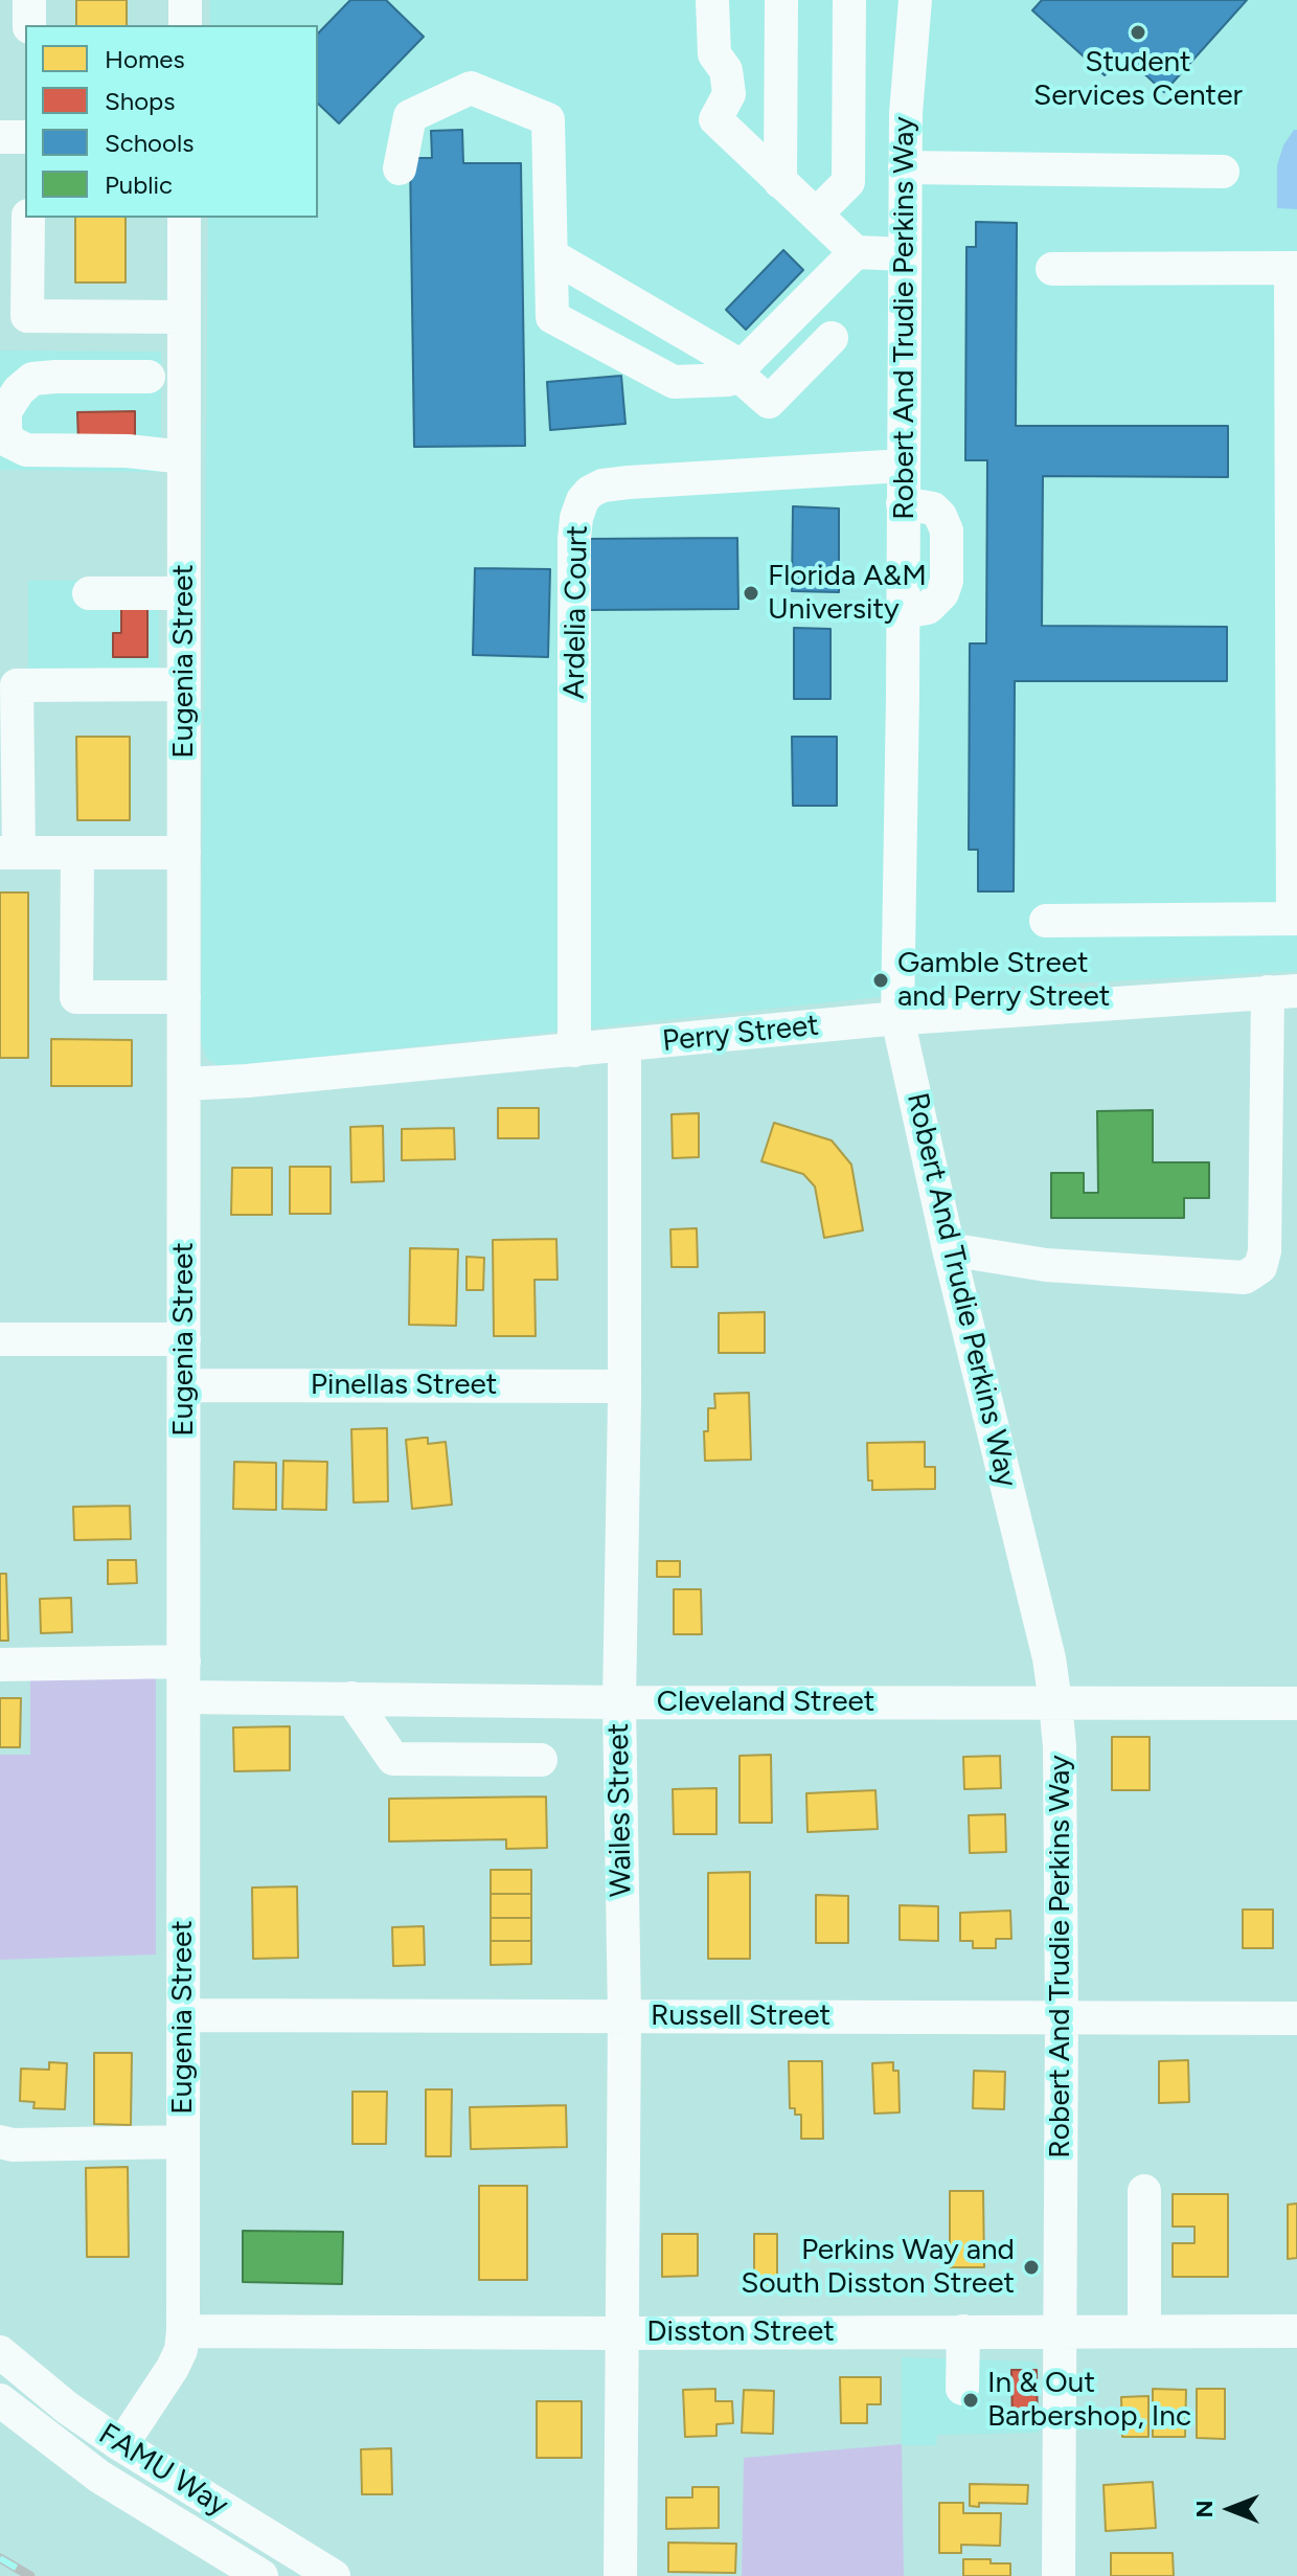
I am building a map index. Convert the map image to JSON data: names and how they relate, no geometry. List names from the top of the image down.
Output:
{
  "streets": {
    "street": [
      "Robert And Trudie Perkins Way",
      "Ardelia Court",
      "Eugenia Street",
      "Perry Street",
      "Pinellas Street",
      "Cleveland Street",
      "Wailes Street",
      "Russell Street",
      "Disston Street",
      "FAMU Way"
    ]
  },
  "crossings": [
    ["Robert And Trudie Perkins Way", "Ardelia Court"],
    ["Robert And Trudie Perkins Way", "Perry Street"],
    ["Robert And Trudie Perkins Way", "Cleveland Street"],
    ["Robert And Trudie Perkins Way", "Russell Street"],
    ["Robert And Trudie Perkins Way", "Disston Street"],
    ["Ardelia Court", "Perry Street"],
    ["Eugenia Street", "Perry Street"],
    ["Eugenia Street", "Pinellas Street"],
    ["Eugenia Street", "Cleveland Street"],
    ["Eugenia Street", "Russell Street"],
    ["Eugenia Street", "Disston Street"],
    ["Eugenia Street", "FAMU Way"],
    ["Perry Street", "Wailes Street"],
    ["Pinellas Street", "Wailes Street"],
    ["Cleveland Street", "Wailes Street"],
    ["Wailes Street", "Russell Street"],
    ["Wailes Street", "Disston Street"]
  ],
  "places": [
    "Student Services Center",
    "Florida A&M University",
    "Gamble Street and Perry Street",
    "Perkins Way and South Disston Street",
    "In & Out Barbershop, Inc"
  ],
  "legend": [
    "Homes",
    "Shops",
    "Schools",
    "Public"
  ],
  "north": "left"
}
